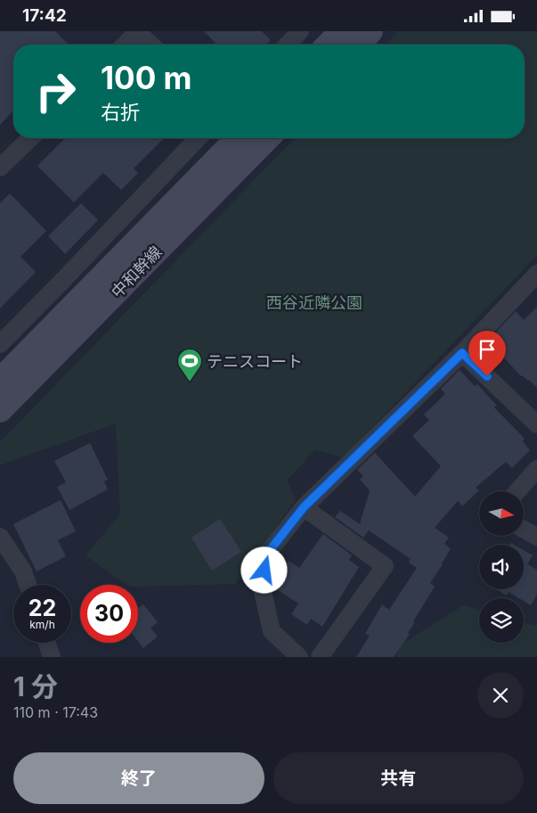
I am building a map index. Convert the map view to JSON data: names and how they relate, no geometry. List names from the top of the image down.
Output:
{
  "streets": {
    "main road": ["中和幹線"]
  },
  "parks": ["西谷近隣公園"],
  "places": {
    "sports": ["テニスコート"]
  },
  "north": "right",
  "page": {
    "status": "17:42",
    "turn": ["100 m", "右折"],
    "speed": "22 km/h",
    "limit": "30",
    "heading": ["1 分", "110 m · 17:43"],
    "buttons": ["終了", "共有"]
  }
}
